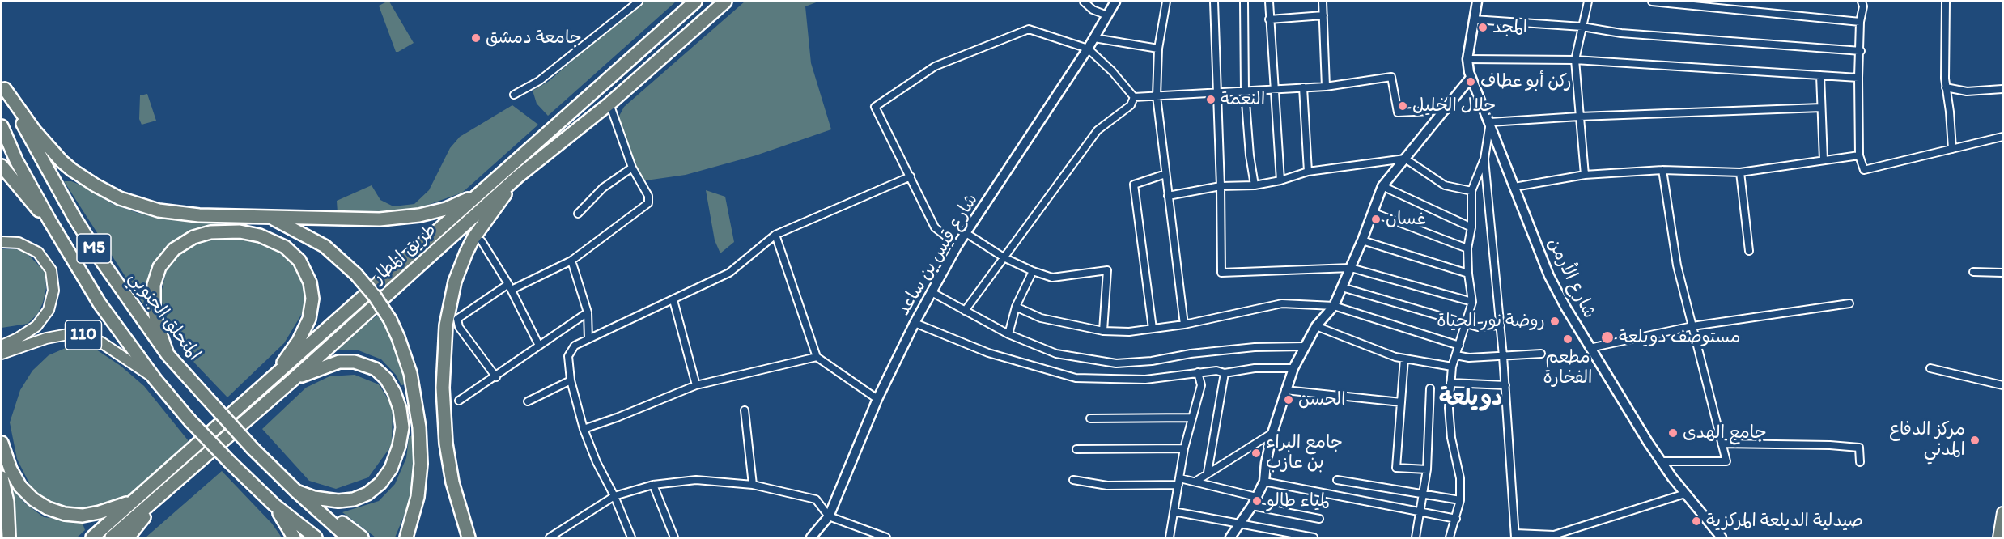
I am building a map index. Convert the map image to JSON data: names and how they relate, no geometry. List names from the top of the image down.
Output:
{
  "streets": {
    "highway": ["M5", "طريق المطار", "المتحلق الجنوبي"],
    "main road": ["شارع قيس بن ساعد", "شارع الأرمن", "110"]
  },
  "crossings": [
    ["M5", "110"]
  ],
  "districts": ["دويلعة"],
  "places": [
    "المجد",
    "جامعة دمشق",
    "ركن أبو عطاف",
    "النعمة",
    "جلال الخليل",
    "غسان",
    "روضة نور الحياة",
    "مستوصف دويلعة",
    "مطعم الفخارة",
    "الحسن",
    "جامع الهدى",
    "مركز الدفاع المدني",
    "جامع البراء بن عازب",
    "لمياء طالو",
    "صيدلية الديلعة المركزية"
  ]
}
